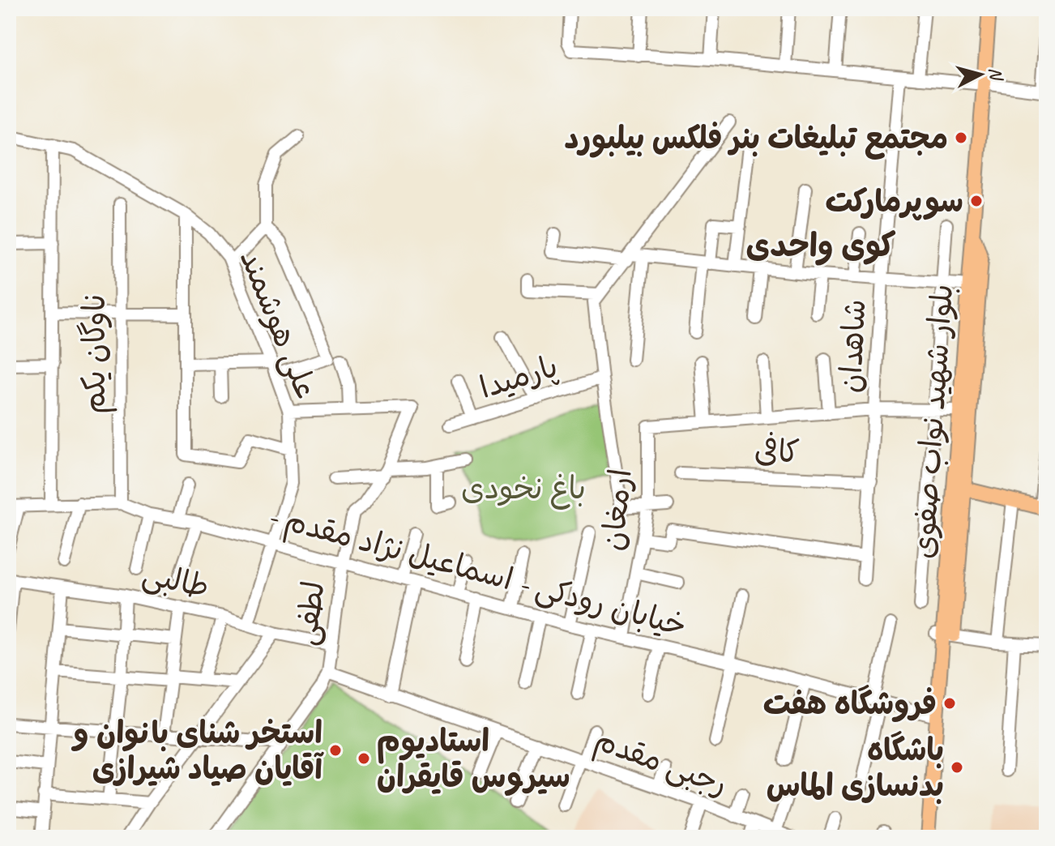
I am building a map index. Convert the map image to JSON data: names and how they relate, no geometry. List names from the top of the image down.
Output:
{
  "streets": {
    "main road": ["بلوار شهید نواب صفوی"],
    "street": [
      "علی هوشمند",
      "شاهدان",
      "ناوگان یکم",
      "پارمیدا",
      "کافی",
      "ارمغان",
      "- خیابان رودکی - اسماعیل نژاد مقدم",
      "طالبی",
      "لطفی",
      "رجبی مقدم"
    ]
  },
  "crossings": [
    ["علی هوشمند", "- خیابان رودکی - اسماعیل نژاد مقدم"],
    ["علی هوشمند", "طالبی"],
    ["شاهدان", "کافی"],
    ["ناوگان یکم", "- خیابان رودکی - اسماعیل نژاد مقدم"],
    ["بلوار شهید نواب صفوی", "- خیابان رودکی - اسماعیل نژاد مقدم"],
    ["ارمغان", "- خیابان رودکی - اسماعیل نژاد مقدم"],
    ["- خیابان رودکی - اسماعیل نژاد مقدم", "لطفی"],
    ["طالبی", "لطفی"],
    ["لطفی", "رجبی مقدم"]
  ],
  "districts": ["کوی واحدی"],
  "parks": ["باغ نخودی"],
  "places": [
    "مجتمع تبلیغات بنر فلکس بیلبورد",
    "سوپرمارکت",
    "فروشگاه هفت",
    "استخر شنای بانوان و آقایان صیاد شیرازی",
    "استادیوم سیروس قایقران",
    "باشگاه بدنسازی الماس"
  ],
  "north": "right"
}
